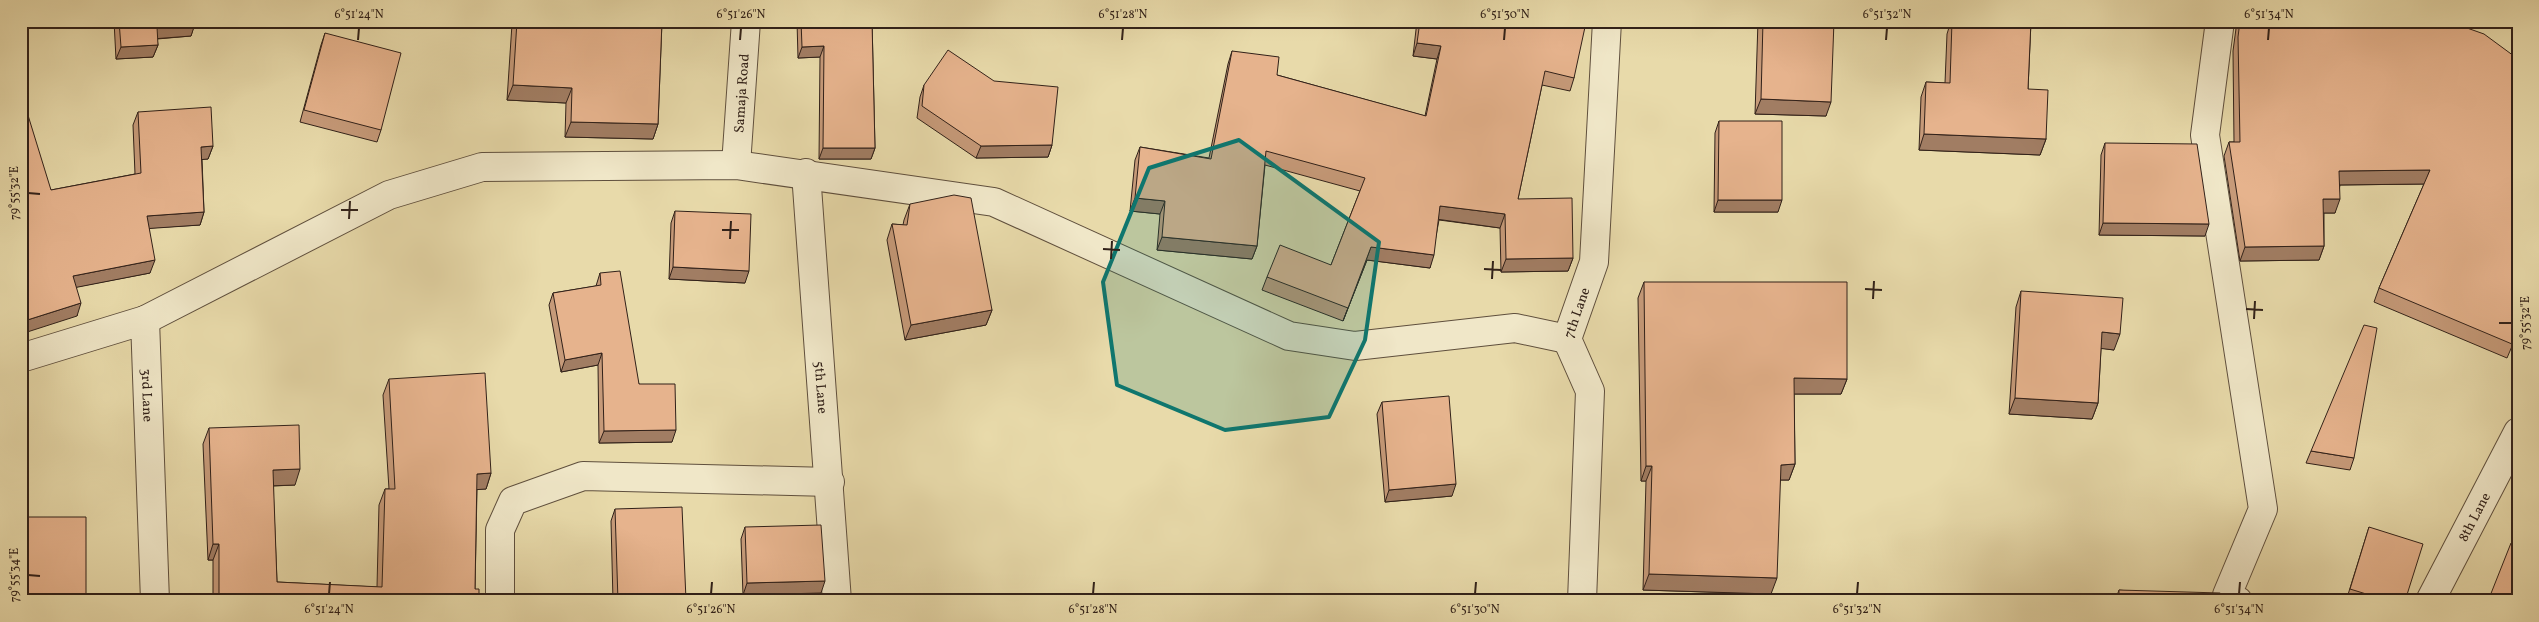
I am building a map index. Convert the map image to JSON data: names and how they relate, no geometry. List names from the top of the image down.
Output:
{
  "streets": {
    "street": [
      "Samaja Road",
      "7th Lane",
      "5th Lane",
      "3rd Lane",
      "8th Lane"
    ]
  },
  "coordinates": [
    "6°51'24\"N",
    "6°51'26\"N",
    "6°51'28\"N",
    "6°51'30\"N",
    "6°51'32\"N",
    "6°51'34\"N",
    "79°55'32\"E",
    "79°55'34\"E"
  ]
}
